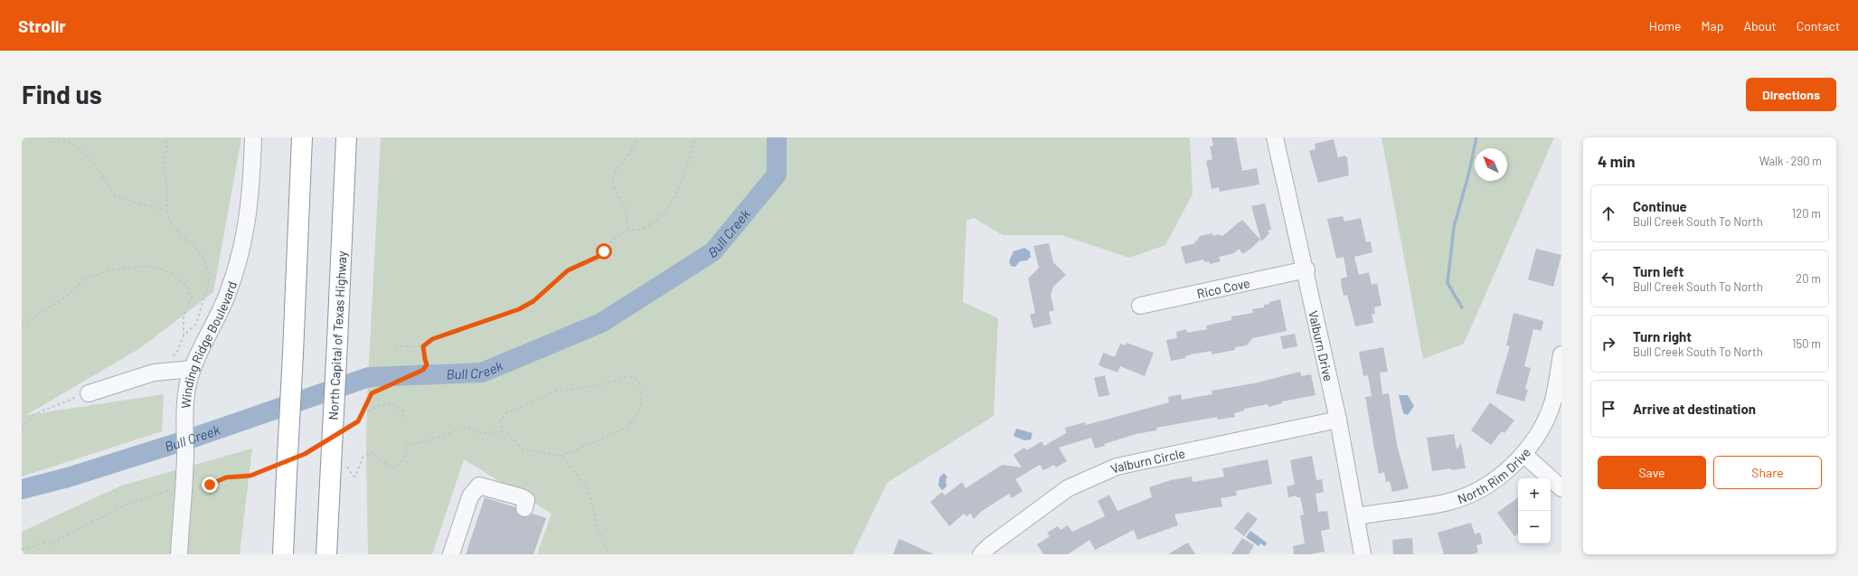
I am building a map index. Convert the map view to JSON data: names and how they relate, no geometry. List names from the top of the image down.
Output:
{
  "streets": {
    "highway": ["North Capital of Texas Highway"],
    "street": [
      "Rico Cove",
      "Winding Ridge Boulevard",
      "Valburn Drive",
      "Valburn Circle",
      "North Rim Drive"
    ]
  },
  "crossings": [
    ["Rico Cove", "Valburn Drive"],
    ["Valburn Drive", "Valburn Circle"],
    ["Valburn Drive", "North Rim Drive"]
  ],
  "water": ["Bull Creek"],
  "north": "top left",
  "page": {
    "header": "Strollr",
    "nav": [
      "Home",
      "Map",
      "About",
      "Contact"
    ],
    "buttons": [
      "Directions",
      ["Save", "Share"]
    ],
    "title": "Find us",
    "heading": ["4 min", "Walk · 290 m"],
    "list": [
      ["Continue", "Bull Creek South To North", "120 m"],
      ["Turn left", "Bull Creek South To North", "20 m"],
      ["Turn right", "Bull Creek South To North", "150 m"],
      "Arrive at destination"
    ],
    "map_buttons": ["+", "−"]
  }
}
